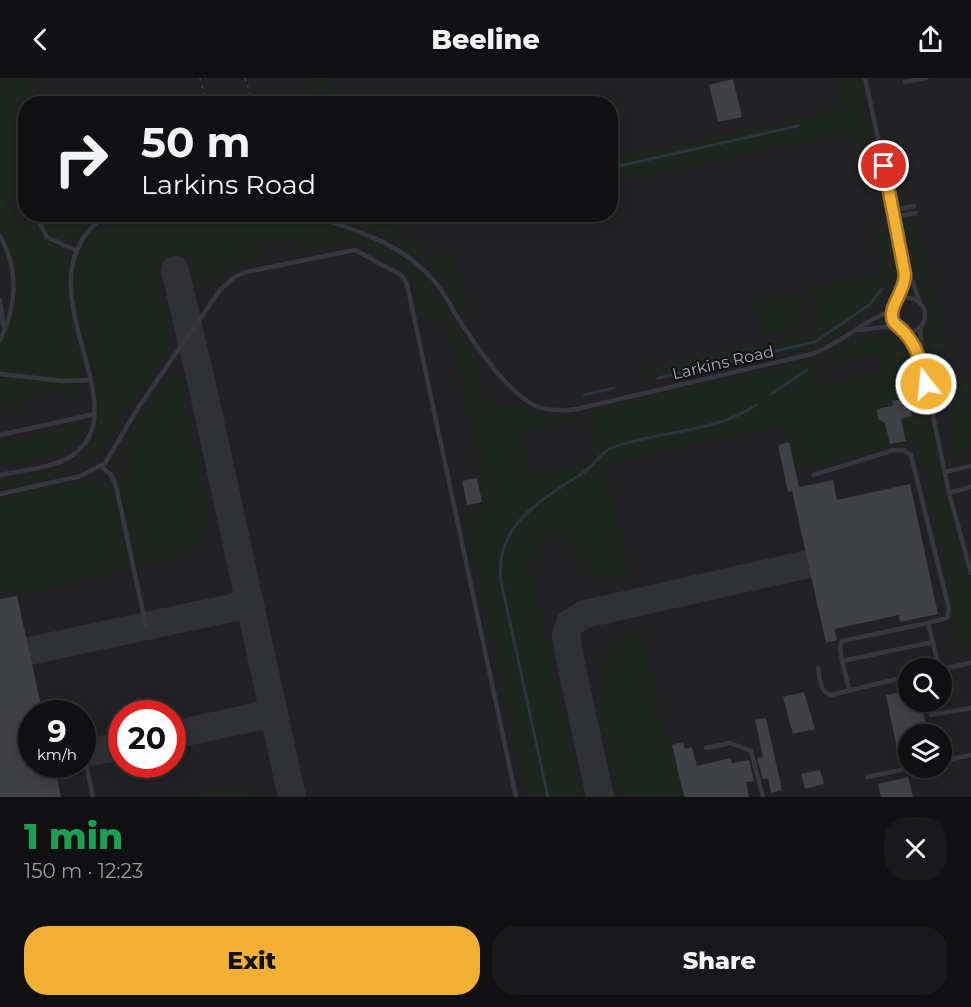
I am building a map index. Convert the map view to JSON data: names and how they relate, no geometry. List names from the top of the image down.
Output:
{
  "streets": {
    "lane": ["Larkins Road"]
  },
  "page": {
    "header": "Beeline",
    "turn": ["50 m", "Larkins Road"],
    "speed": "9 km/h",
    "limit": "20",
    "heading": ["1 min", "150 m · 12:23"],
    "buttons": ["Exit", "Share"]
  }
}
